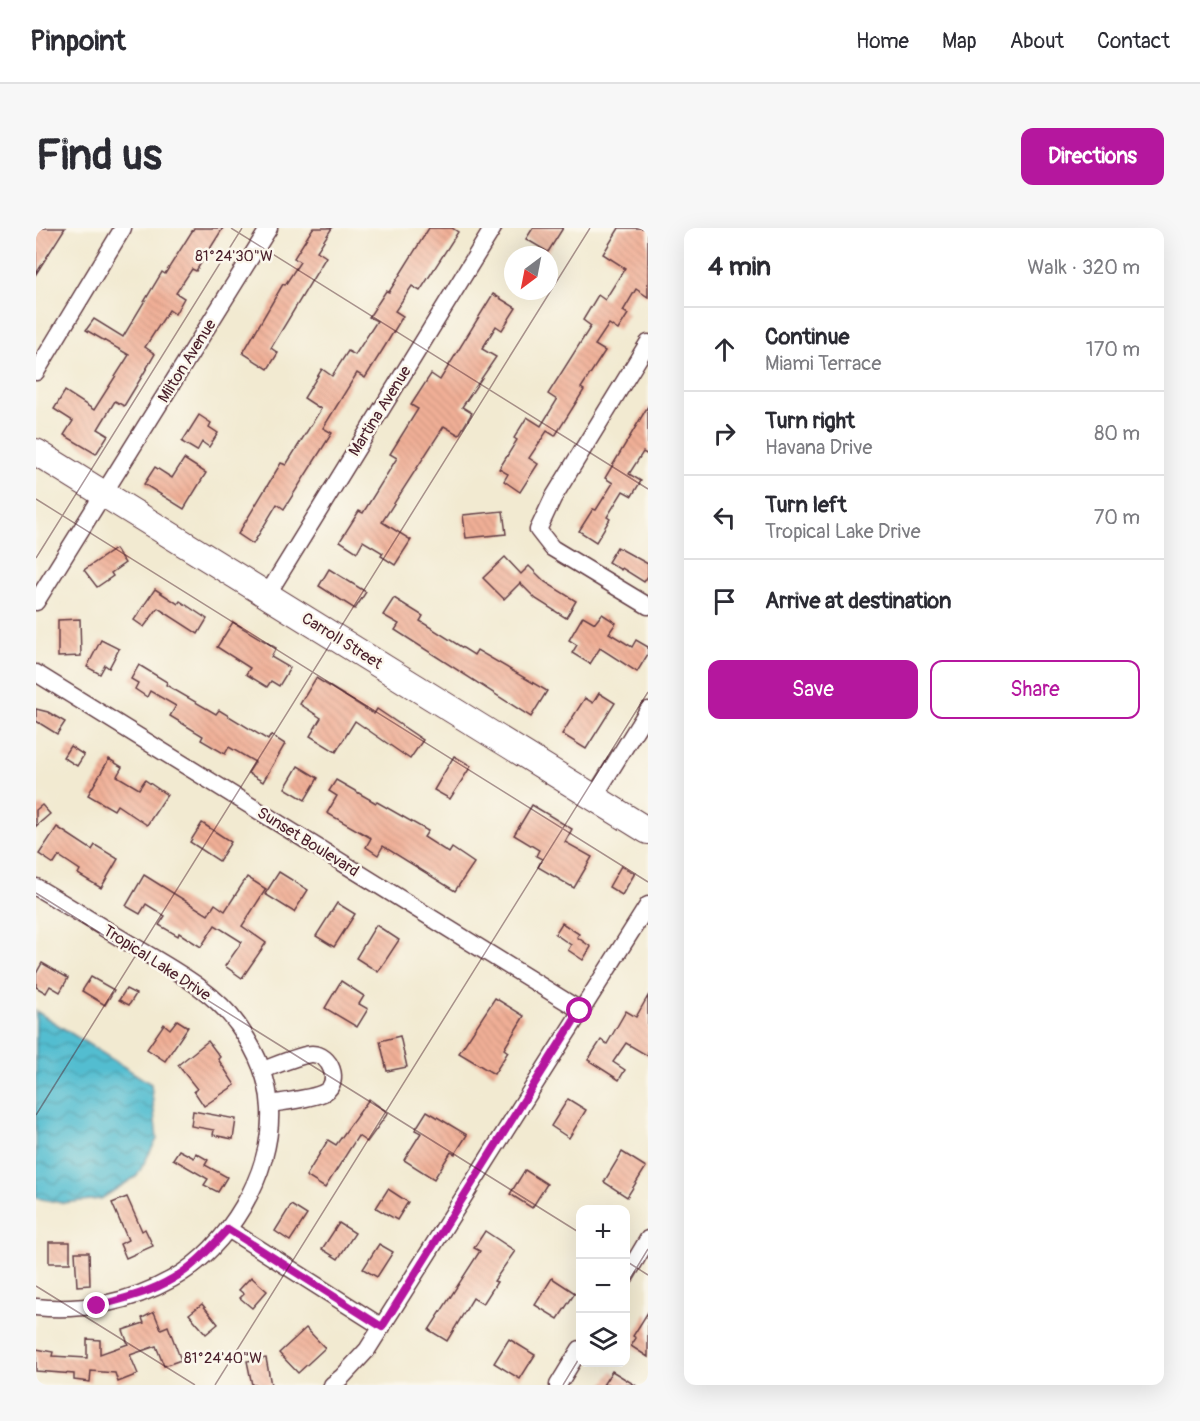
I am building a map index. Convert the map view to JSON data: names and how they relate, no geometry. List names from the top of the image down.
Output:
{
  "streets": {
    "main road": ["Carroll Street"],
    "street": [
      "Milton Avenue",
      "Martina Avenue",
      "Sunset Boulevard",
      "Tropical Lake Drive"
    ]
  },
  "crossings": [
    ["Milton Avenue", "Carroll Street"],
    ["Martina Avenue", "Carroll Street"]
  ],
  "north": "bottom left",
  "page": {
    "header": "Pinpoint",
    "nav": [
      "Home",
      "Map",
      "About",
      "Contact"
    ],
    "buttons": [
      "Directions",
      ["Save", "Share"]
    ],
    "title": "Find us",
    "heading": ["4 min", "Walk · 320 m"],
    "list": [
      ["Continue", "Miami Terrace", "170 m"],
      ["Turn right", "Havana Drive", "80 m"],
      ["Turn left", "Tropical Lake Drive", "70 m"],
      "Arrive at destination"
    ],
    "map_buttons": ["+", "−"]
  },
  "coordinates": ["81°24'30\"W", "81°24'40\"W"]
}
